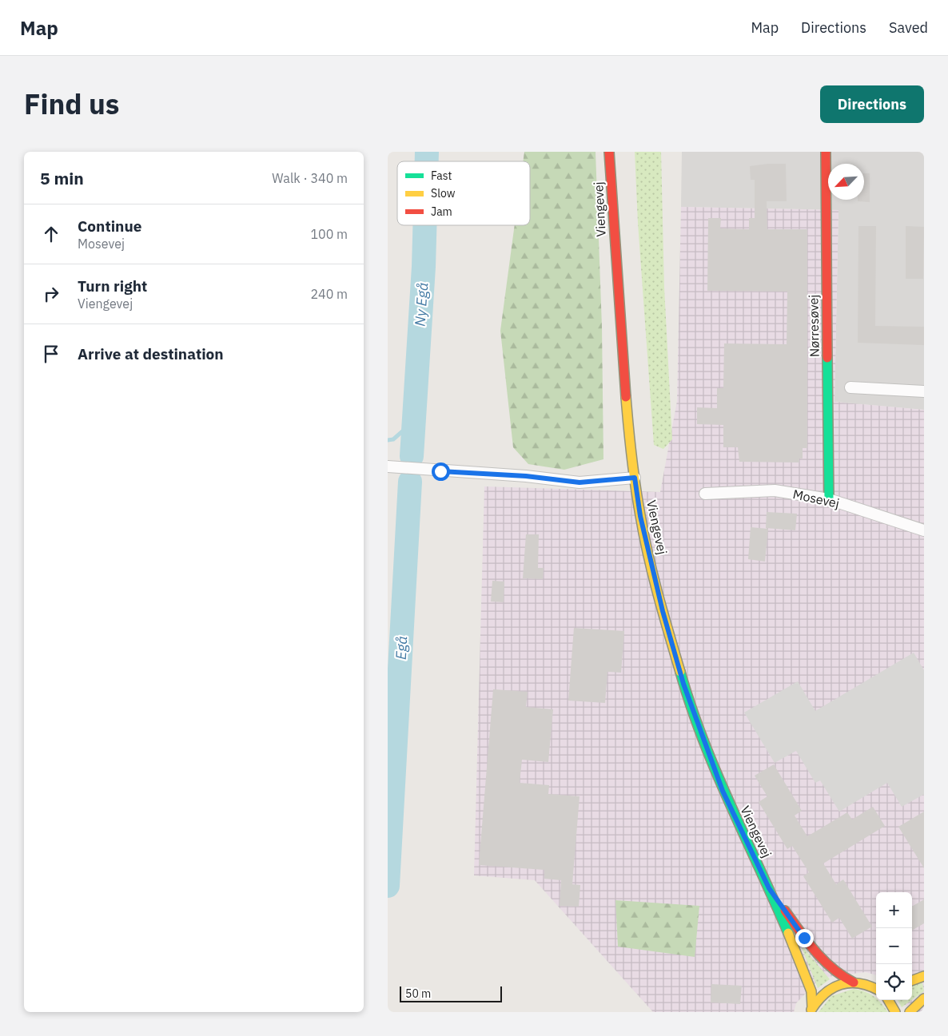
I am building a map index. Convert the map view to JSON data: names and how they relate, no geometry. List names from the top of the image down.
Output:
{
  "streets": {
    "street": ["Viengevej", "Nørresøvej", "Mosevej"]
  },
  "crossings": [
    ["Nørresøvej", "Mosevej"]
  ],
  "water": ["Ny Egå", "Egå"],
  "legend": ["Fast", "Slow", "Jam"],
  "scale_bar": "50 m",
  "north": "bottom left",
  "page": {
    "header": "Map",
    "nav": ["Map", "Directions", "Saved"],
    "title": "Find us",
    "buttons": "Directions",
    "heading": ["5 min", "Walk · 340 m"],
    "list": [
      ["Continue", "Mosevej", "100 m"],
      ["Turn right", "Viengevej", "240 m"],
      "Arrive at destination"
    ],
    "map_buttons": ["+", "−"],
    "scale": "50 m"
  }
}
